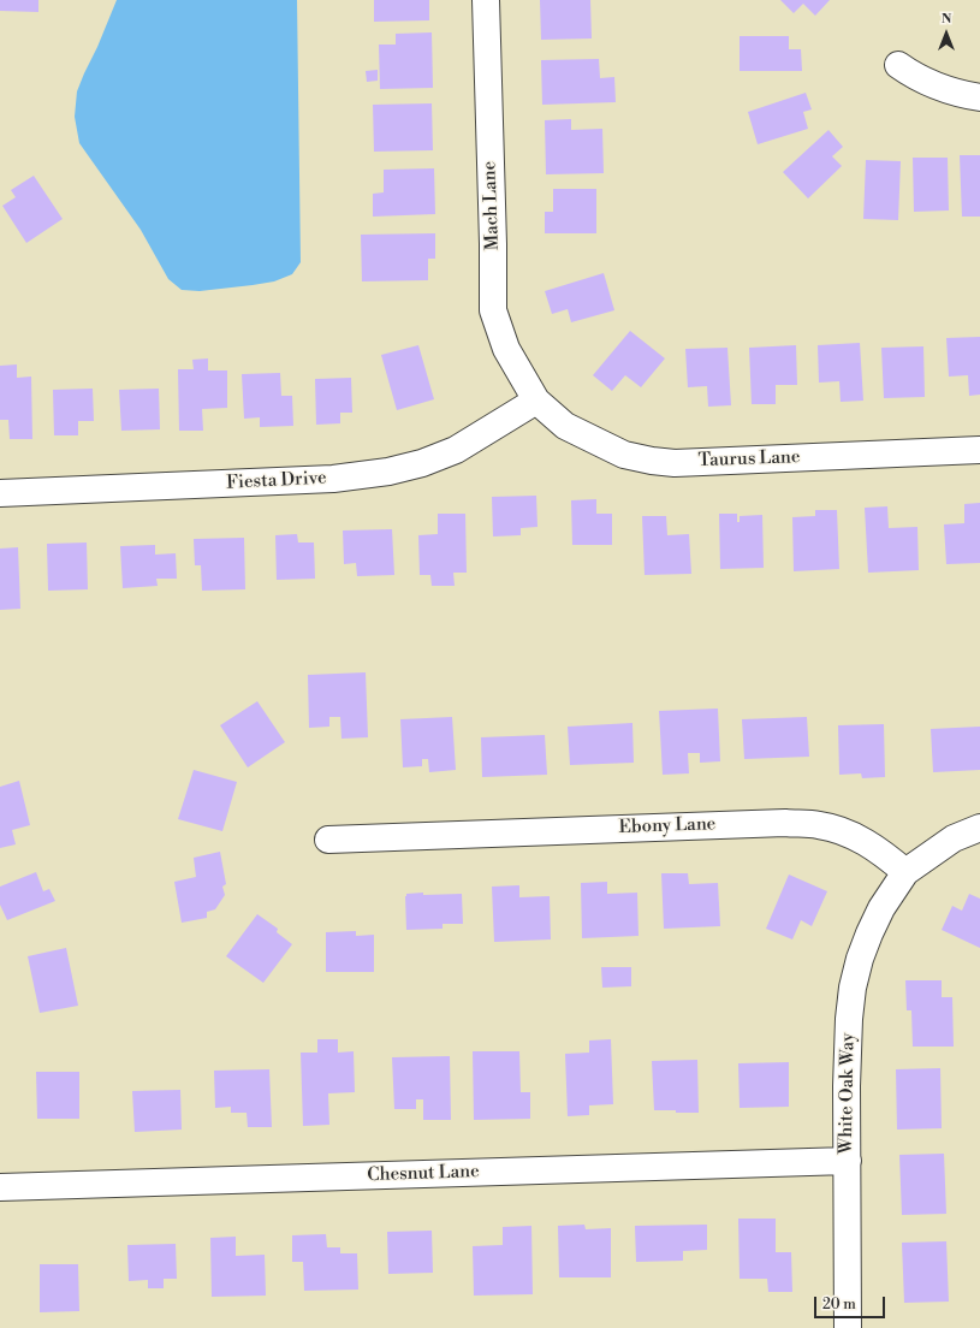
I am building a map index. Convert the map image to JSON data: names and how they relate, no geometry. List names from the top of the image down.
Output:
{
  "streets": {
    "street": [
      "Mach Lane",
      "Taurus Lane",
      "Fiesta Drive",
      "Ebony Lane",
      "White Oak Way",
      "Chesnut Lane"
    ]
  },
  "crossings": [
    ["Mach Lane", "Taurus Lane"],
    ["Mach Lane", "Fiesta Drive"],
    ["Taurus Lane", "Fiesta Drive"],
    ["Ebony Lane", "White Oak Way"],
    ["White Oak Way", "Chesnut Lane"]
  ],
  "scale_bar": "20 m",
  "north": "top"
}
